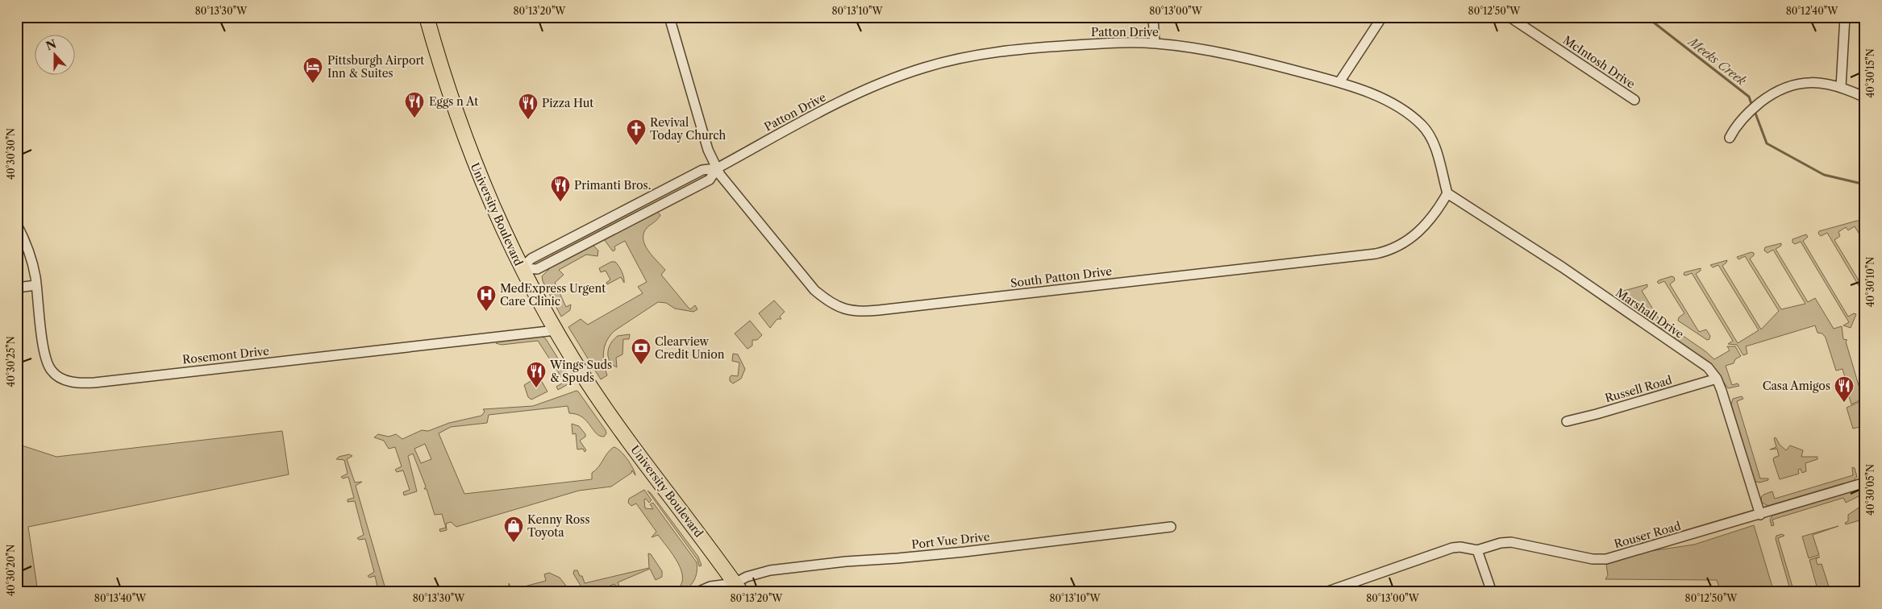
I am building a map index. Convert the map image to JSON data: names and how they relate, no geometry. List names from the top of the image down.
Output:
{
  "streets": {
    "main road": ["University Boulevard"],
    "street": [
      "Patton Drive",
      "McIntosh Drive",
      "South Patton Drive",
      "Marshall Drive",
      "Rosemont Drive",
      "Russell Road",
      "Rouser Road",
      "Port Vue Drive"
    ]
  },
  "crossings": [
    ["Patton Drive", "University Boulevard"],
    ["Patton Drive", "South Patton Drive"],
    ["Patton Drive", "Marshall Drive"],
    ["University Boulevard", "Rosemont Drive"],
    ["University Boulevard", "Port Vue Drive"],
    ["South Patton Drive", "Marshall Drive"],
    ["Marshall Drive", "Russell Road"],
    ["Marshall Drive", "Rouser Road"]
  ],
  "water": ["Meeks Creek"],
  "places": {
    "hotel": ["Pittsburgh Airport Inn & Suites"],
    "restaurant": [
      "Eggs n At",
      "Pizza Hut",
      "Primanti Bros.",
      "Wings Suds & Spuds",
      "Casa Amigos"
    ],
    "church": ["Revival Today Church"],
    "hospital": ["MedExpress Urgent Care Clinic"],
    "bank": ["Clearview Credit Union"],
    "shop": ["Kenny Ross Toyota"]
  },
  "north": "top",
  "coordinates": [
    "80°13'30\"W",
    "80°13'20\"W",
    "80°13'10\"W",
    "80°13'00\"W",
    "80°12'50\"W",
    "80°12'40\"W",
    "40°30'15\"N",
    "40°30'30\"N",
    "40°30'10\"N",
    "40°30'25\"N",
    "40°30'05\"N",
    "40°30'20\"N",
    "80°13'40\"W"
  ]
}
